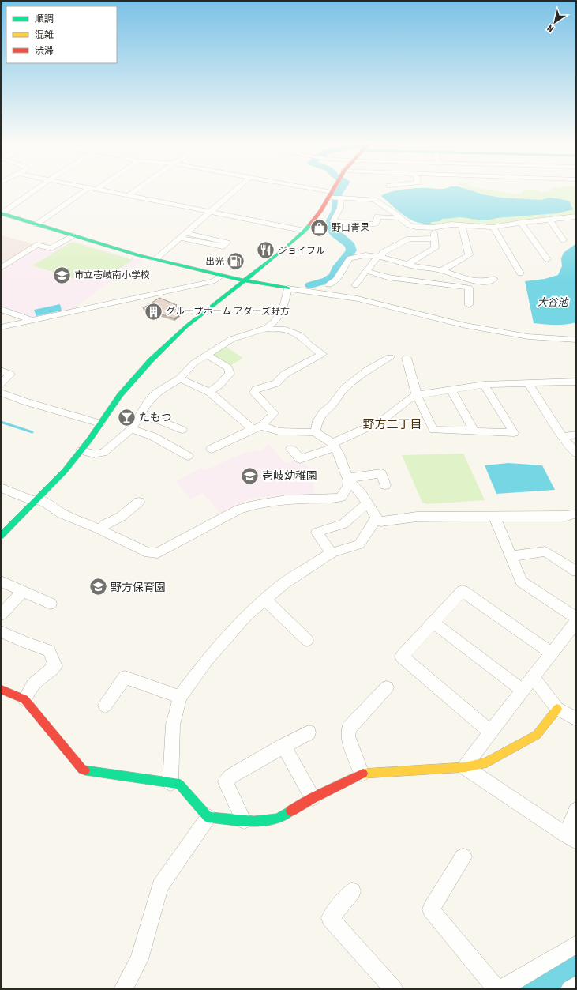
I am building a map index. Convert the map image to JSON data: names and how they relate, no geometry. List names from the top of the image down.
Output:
{
  "districts": ["野方二丁目"],
  "water": ["大谷池"],
  "places": {
    "shop": ["野口青果"],
    "restaurant": ["ジョイフル"],
    "fuel station": ["出光"],
    "school or university": ["市立壱岐南小学校", "壱岐幼稚園", "野方保育園"],
    "building": ["グループホーム アダーズ野方"],
    "bar": ["たもつ"]
  },
  "legend": ["順調", "混雑", "渋滞"],
  "north": "bottom left"
}
